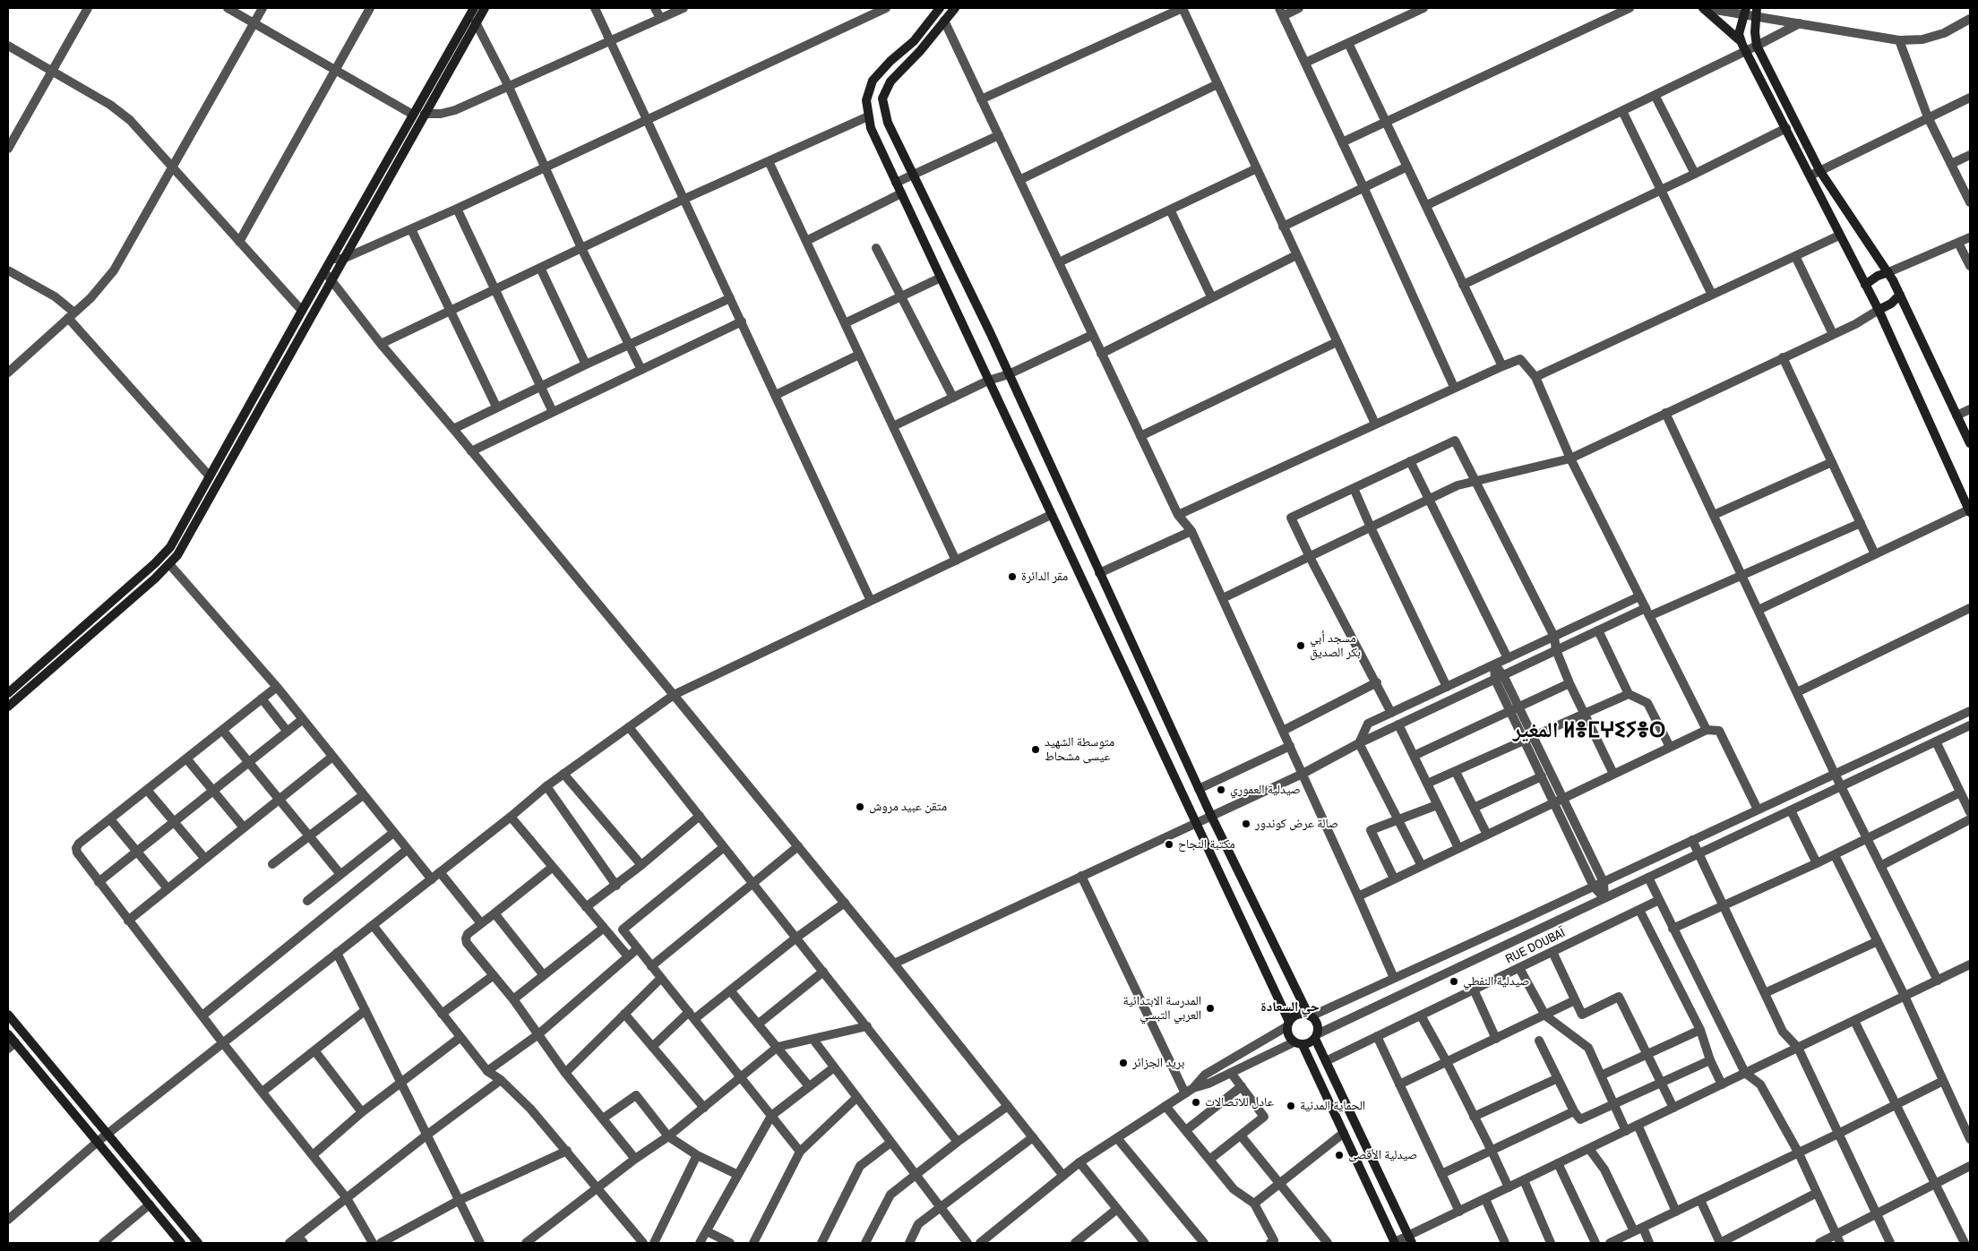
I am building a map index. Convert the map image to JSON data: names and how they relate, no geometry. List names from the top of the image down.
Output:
{
  "streets": {
    "street": ["RUE DOUBAÏ"]
  },
  "districts": ["المغير ⵍⴻⵎⵖⵉⵢⴻⵔ", "حي السعادة"],
  "places": [
    "مقر الدائرة",
    "مسجد أبي بكر الصديق",
    "متوسطة الشهيد عيسى مشحاط",
    "صيدلية العموري",
    "متقن عبيد مروش",
    "صالة عرض كوندور",
    "مكتبة النجاح",
    "صيدلية النفطي",
    "المدرسة الابتدائية العربي التبسي",
    "بريد الجزائر",
    "عادل للاتصالات",
    "الحماية المدنية",
    "صيدلية الأقصى"
  ]
}
